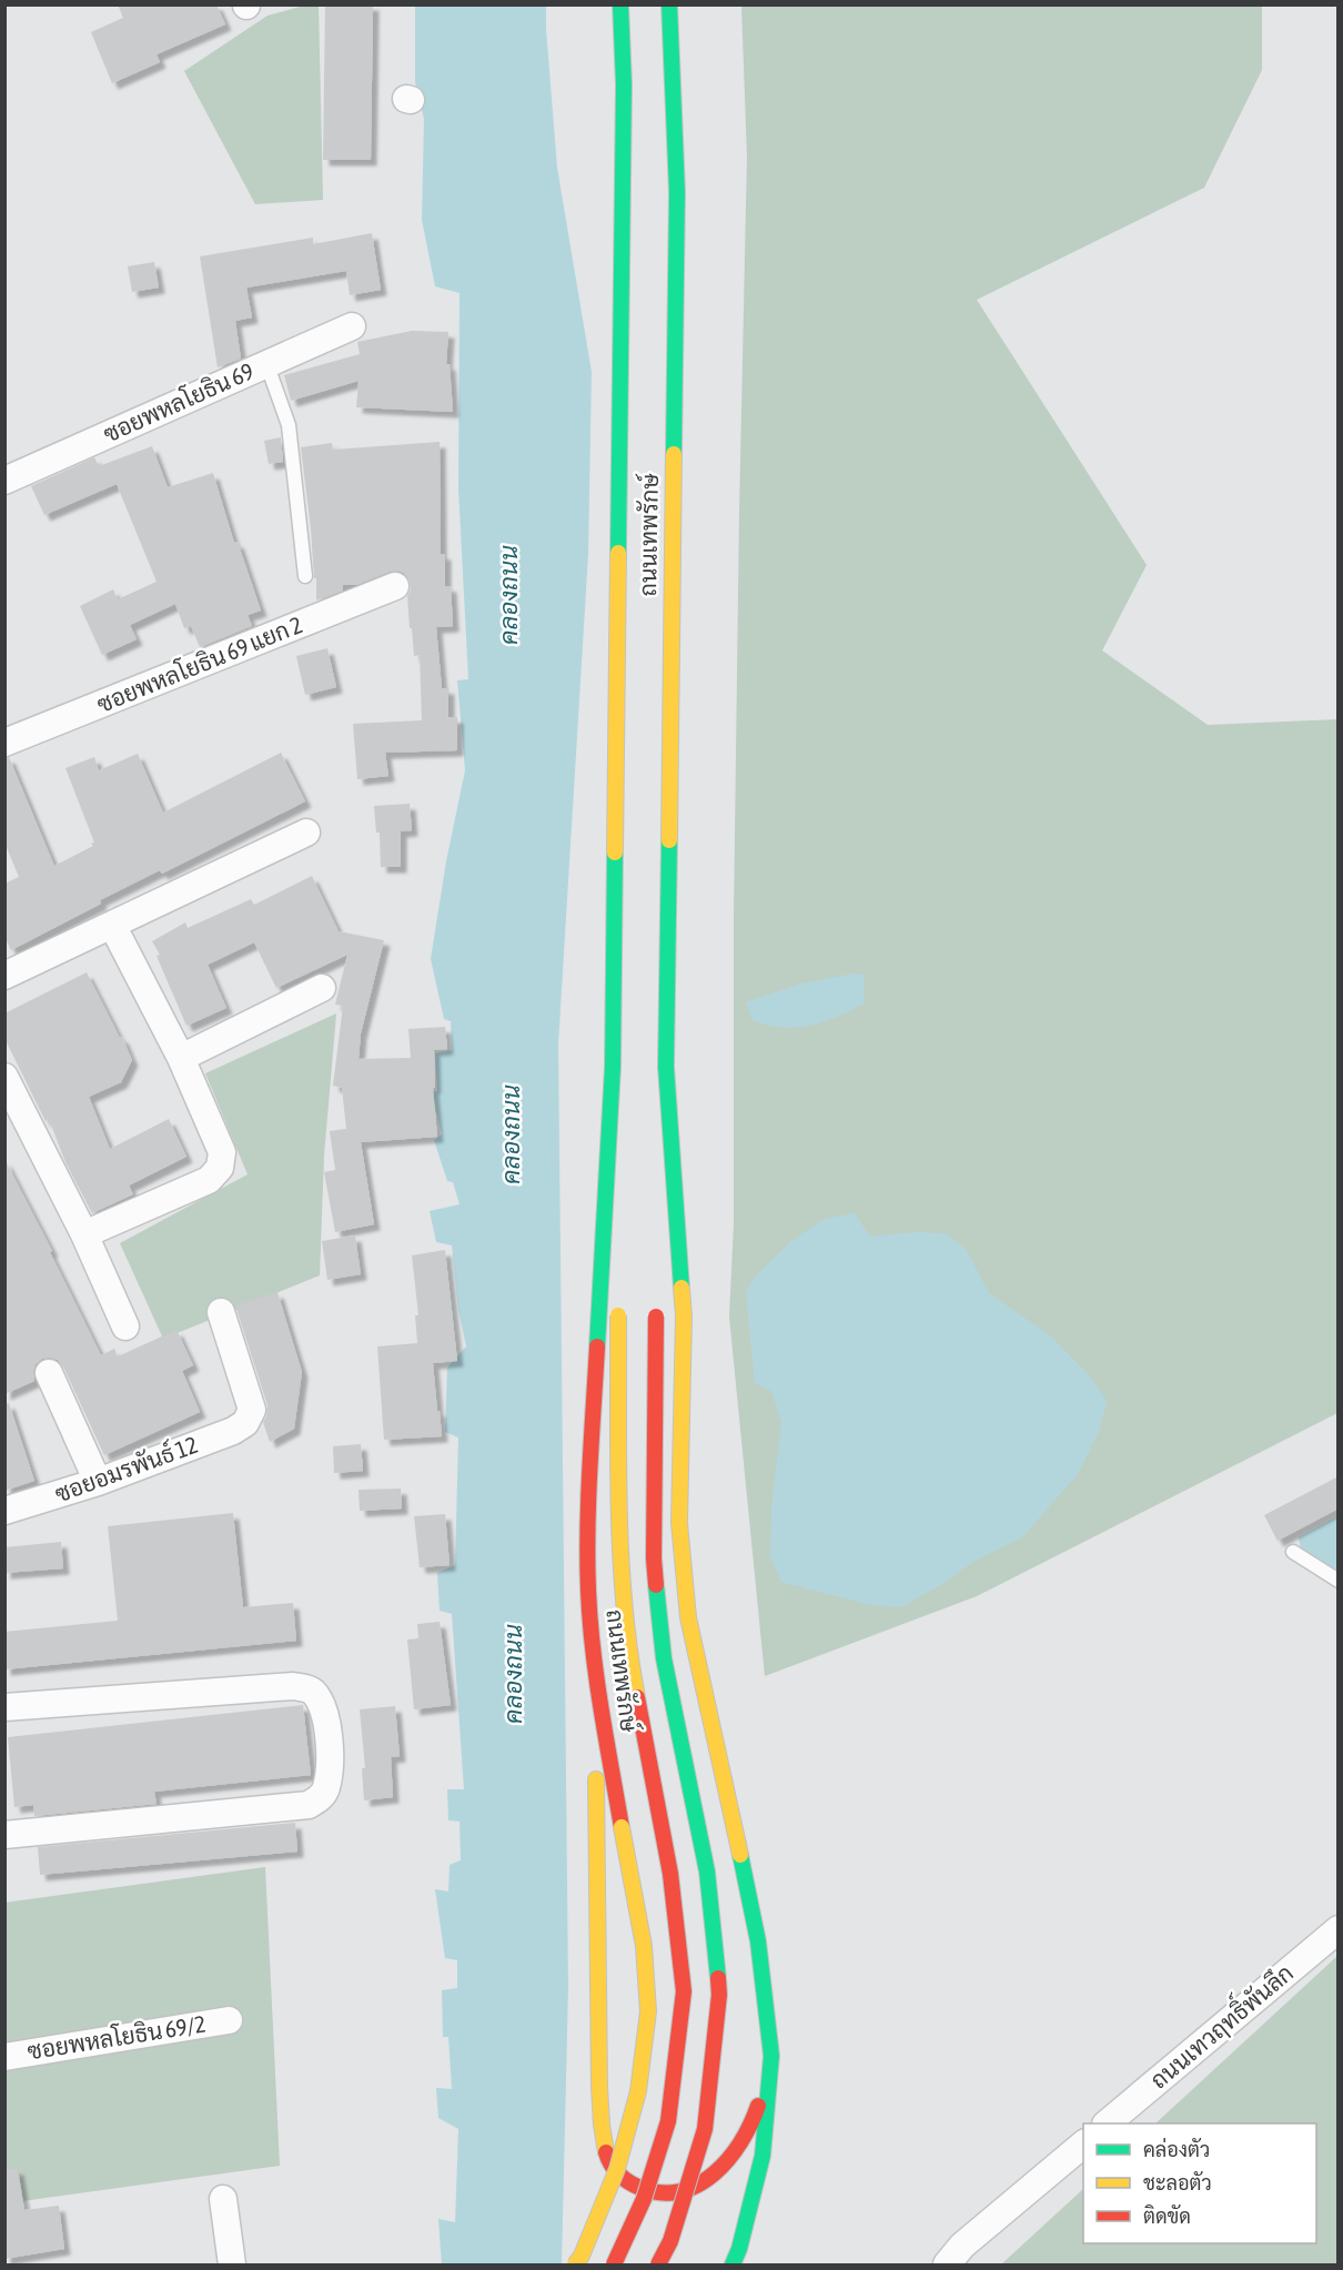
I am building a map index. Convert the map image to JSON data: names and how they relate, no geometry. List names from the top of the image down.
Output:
{
  "streets": {
    "main road": ["ถนนเทพรักษ์"],
    "street": [
      "ซอยพหลโยธิน 69",
      "ซอยพหลโยธิน 69 แยก 2",
      "ซอยอมรพันธ์ 12",
      "ถนนเทวฤทธิ์พันลึก",
      "ซอยพหลโยธิน 69/2"
    ]
  },
  "water": ["คลองถนน"],
  "legend": ["คล่องตัว", "ชะลอตัว", "ติดขัด"]
}
